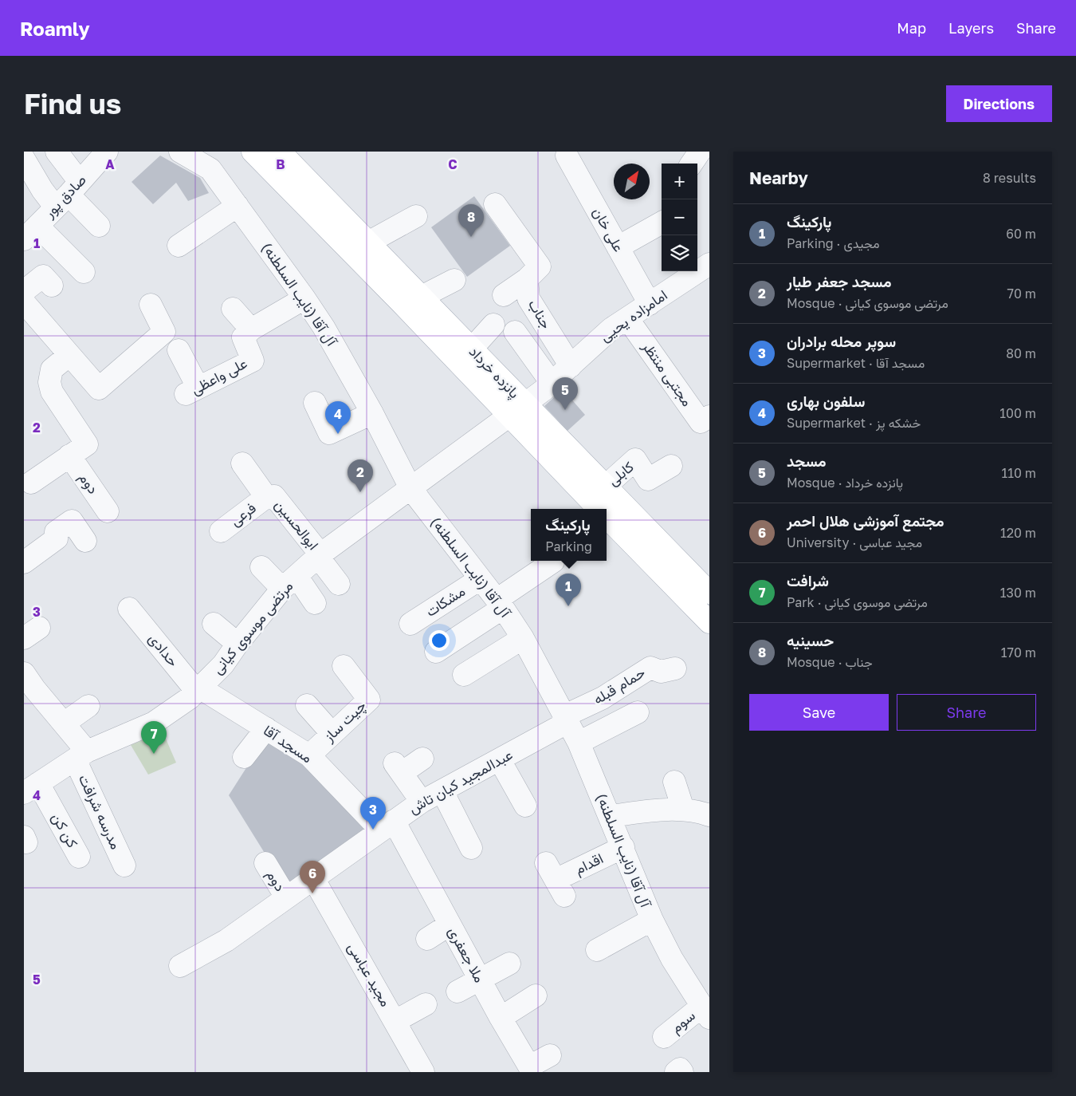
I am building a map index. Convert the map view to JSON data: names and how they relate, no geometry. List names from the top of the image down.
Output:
{
  "streets": {
    "main road": ["پانزده خرداد"],
    "street": [
      "صادق پور",
      "علی خان",
      "آل آقا (نایب السلطنه)",
      "جناب",
      "امامزاده یحیی",
      "مجتبی منتظر",
      "علی واعظی",
      "کابلی",
      "دوم",
      "فرعی",
      "ابوالحسین",
      "مشکات",
      "مرتضی موسوی کیانی",
      "حدادی",
      "حمام قبله",
      "چیت ساز",
      "مسجد آقا",
      "عبدالمجید کیان تاش",
      "مدرسه شرافت",
      "کن کن",
      "اقدام",
      "ملا جعفری",
      "مجید عباسی",
      "سوم"
    ]
  },
  "crossings": [
    ["علی خان", "امامزاده یحیی"],
    ["آل آقا (نایب السلطنه)", "مشکات"],
    ["آل آقا (نایب السلطنه)", "مرتضی موسوی کیانی"],
    ["آل آقا (نایب السلطنه)", "حمام قبله"],
    ["آل آقا (نایب السلطنه)", "عبدالمجید کیان تاش"],
    ["آل آقا (نایب السلطنه)", "اقدام"],
    ["آل آقا (نایب السلطنه)", "سوم"],
    ["جناب", "امامزاده یحیی"],
    ["امامزاده یحیی", "پانزده خرداد"],
    ["امامزاده یحیی", "مجتبی منتظر"],
    ["امامزاده یحیی", "مرتضی موسوی کیانی"],
    ["پانزده خرداد", "کابلی"],
    ["پانزده خرداد", "مرتضی موسوی کیانی"],
    ["دوم", "عبدالمجید کیان تاش"],
    ["فرعی", "ابوالحسین"],
    ["ابوالحسین", "مرتضی موسوی کیانی"],
    ["مرتضی موسوی کیانی", "حدادی"],
    ["مرتضی موسوی کیانی", "مسجد آقا"],
    ["مرتضی موسوی کیانی", "مدرسه شرافت"],
    ["مرتضی موسوی کیانی", "کن کن"],
    ["حدادی", "مسجد آقا"],
    ["حمام قبله", "عبدالمجید کیان تاش"],
    ["چیت ساز", "مسجد آقا"],
    ["مسجد آقا", "عبدالمجید کیان تاش"],
    ["مسجد آقا", "ملا جعفری"],
    ["عبدالمجید کیان تاش", "ملا جعفری"],
    ["عبدالمجید کیان تاش", "مجید عباسی"]
  ],
  "north": "top right",
  "page": {
    "header": "Roamly",
    "nav": ["Map", "Layers", "Share"],
    "buttons": [
      "Directions",
      ["Save", "Share"]
    ],
    "title": "Find us",
    "heading": ["Nearby", "8 results"],
    "map_buttons": ["+", "−"],
    "list": [
      {
        "mark": "1",
        "name": "پارکینگ",
        "note": "Parking · مجیدی",
        "value": "60 m"
      },
      {
        "mark": "2",
        "name": "مسجد جعفر طیار",
        "note": "Mosque · مرتضی موسوی کیانی",
        "value": "70 m"
      },
      {
        "mark": "3",
        "name": "سوپر محله برادران",
        "note": "Supermarket · مسجد آقا",
        "value": "80 m"
      },
      {
        "mark": "4",
        "name": "سلفون بهاری",
        "note": "Supermarket · خشکه پز",
        "value": "100 m"
      },
      {
        "mark": "5",
        "name": "مسجد",
        "note": "Mosque · پانزده خرداد",
        "value": "110 m"
      },
      {
        "mark": "6",
        "name": "مجتمع آموزشی هلال احمر",
        "note": "University · مجید عباسی",
        "value": "120 m"
      },
      {
        "mark": "7",
        "name": "شرافت",
        "note": "Park · مرتضی موسوی کیانی",
        "value": "130 m"
      },
      {
        "mark": "8",
        "name": "حسینیه",
        "note": "Mosque · جناب",
        "value": "170 m"
      }
    ],
    "pins": [
      "8",
      "5",
      "4",
      "2",
      "1",
      "7",
      "3",
      "6"
    ],
    "popup": ["پارکینگ", "Parking"]
  },
  "grid": {
    "columns": ["A", "B", "C"],
    "rows": [
      "1",
      "2",
      "3",
      "4",
      "5"
    ]
  }
}
